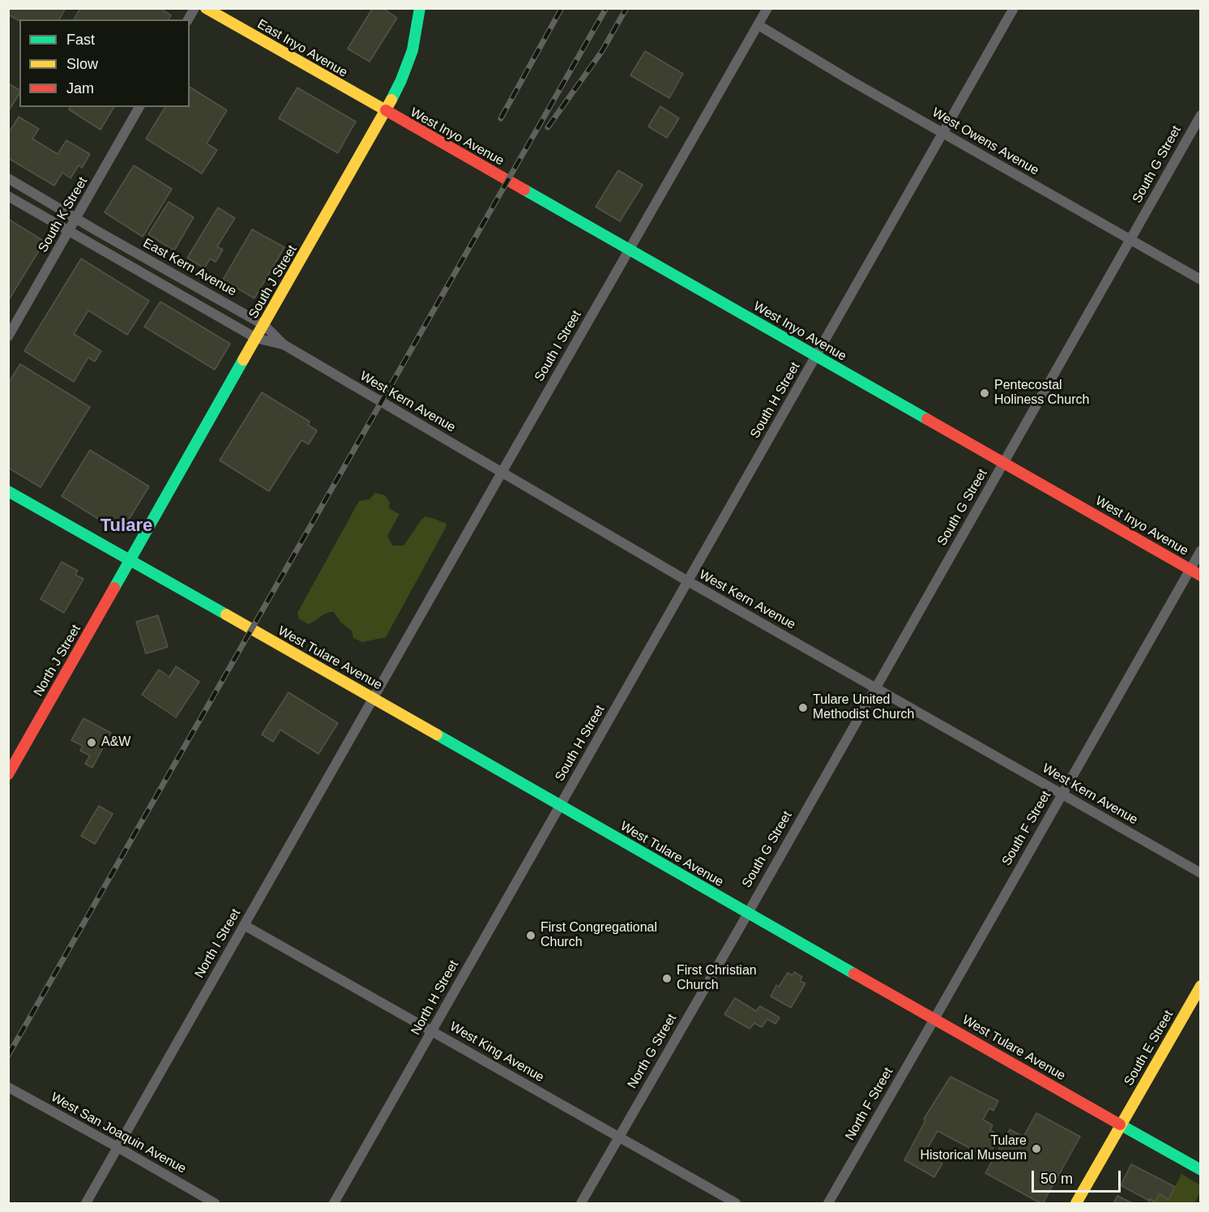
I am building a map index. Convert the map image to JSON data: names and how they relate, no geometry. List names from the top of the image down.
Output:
{
  "streets": {
    "main road": [
      "East Inyo Avenue",
      "West Inyo Avenue",
      "South J Street",
      "West Tulare Avenue",
      "North J Street",
      "South E Street"
    ],
    "street": [
      "West Owens Avenue",
      "South G Street",
      "South K Street",
      "East Kern Avenue",
      "South I Street",
      "South H Street",
      "West Kern Avenue",
      "South F Street",
      "North I Street",
      "North H Street",
      "North G Street",
      "West King Avenue",
      "North F Street",
      "West San Joaquin Avenue"
    ]
  },
  "crossings": [
    ["East Inyo Avenue", "West Inyo Avenue"],
    ["East Inyo Avenue", "South J Street"],
    ["West Inyo Avenue", "South G Street"],
    ["West Inyo Avenue", "South J Street"],
    ["West Inyo Avenue", "South I Street"],
    ["West Inyo Avenue", "South H Street"],
    ["West Inyo Avenue", "South F Street"],
    ["West Owens Avenue", "South G Street"],
    ["West Owens Avenue", "South I Street"],
    ["West Owens Avenue", "South H Street"],
    ["South G Street", "West Kern Avenue"],
    ["South G Street", "West Tulare Avenue"],
    ["South G Street", "North G Street"],
    ["South K Street", "East Kern Avenue"],
    ["East Kern Avenue", "South J Street"],
    ["East Kern Avenue", "West Kern Avenue"],
    ["South J Street", "West Tulare Avenue"],
    ["South J Street", "North J Street"],
    ["South I Street", "West Kern Avenue"],
    ["South I Street", "West Tulare Avenue"],
    ["South I Street", "North I Street"],
    ["South H Street", "West Kern Avenue"],
    ["South H Street", "West Tulare Avenue"],
    ["South H Street", "North H Street"],
    ["West Kern Avenue", "South F Street"],
    ["West Tulare Avenue", "North J Street"],
    ["West Tulare Avenue", "South F Street"],
    ["West Tulare Avenue", "North I Street"],
    ["West Tulare Avenue", "North H Street"],
    ["West Tulare Avenue", "South E Street"],
    ["West Tulare Avenue", "North G Street"],
    ["West Tulare Avenue", "North F Street"],
    ["South F Street", "North F Street"],
    ["North I Street", "West King Avenue"],
    ["North I Street", "West San Joaquin Avenue"],
    ["North H Street", "West King Avenue"],
    ["North G Street", "West King Avenue"]
  ],
  "districts": ["Tulare"],
  "places": [
    "Pentecostal Holiness Church",
    "Tulare United Methodist Church",
    "A&W",
    "First Congregational Church",
    "First Christian Church",
    "Tulare Historical Museum"
  ],
  "legend": ["Fast", "Slow", "Jam"],
  "scale_bar": "50 m"
}
